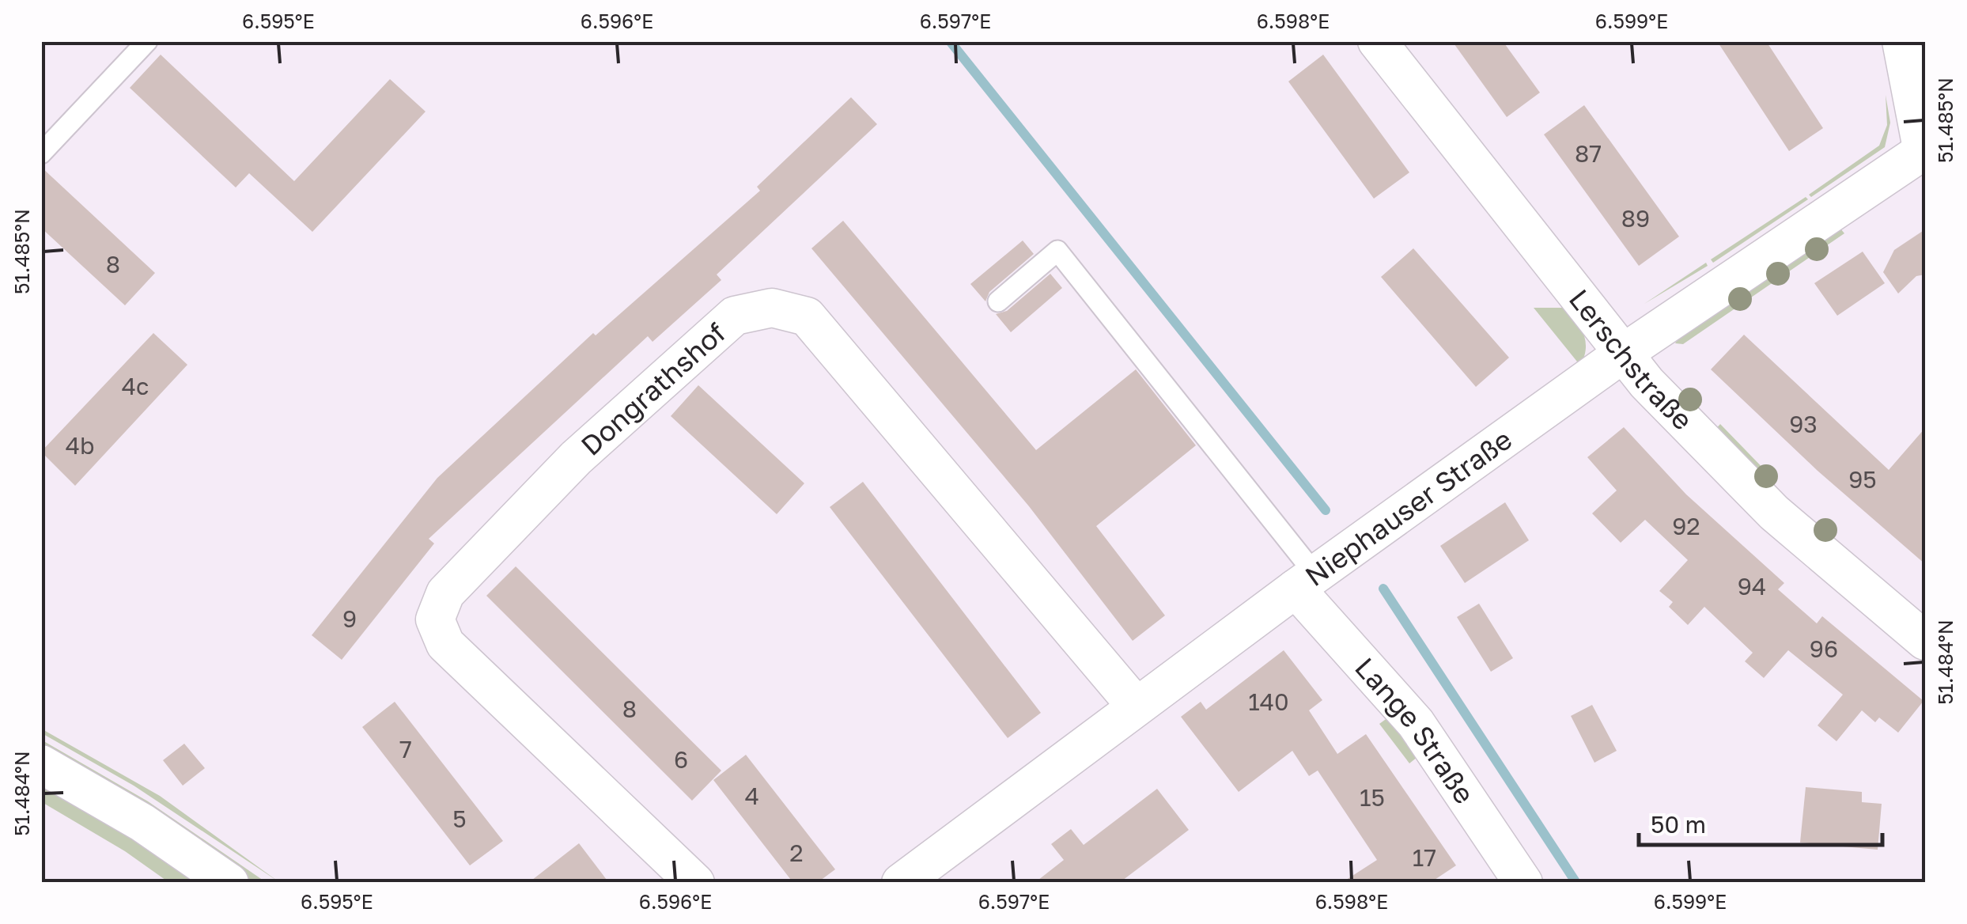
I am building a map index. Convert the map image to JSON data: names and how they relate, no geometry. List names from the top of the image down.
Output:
{
  "streets": {
    "street": [
      "Lerschstraße",
      "Dongrathshof",
      "Niephauser Straße",
      "Lange Straße"
    ]
  },
  "crossings": [
    ["Lerschstraße", "Niephauser Straße"],
    ["Dongrathshof", "Niephauser Straße"],
    ["Niephauser Straße", "Lange Straße"]
  ],
  "house_numbers": [
    "87",
    "89",
    "8",
    "4c",
    "93",
    "4b",
    "95",
    "92",
    "94",
    "9",
    "96",
    "140",
    "8",
    "7",
    "6",
    "4",
    "15",
    "5",
    "2",
    "17"
  ],
  "scale_bar": "50 m",
  "coordinates": [
    "6.595°E",
    "6.596°E",
    "6.597°E",
    "6.598°E",
    "6.599°E",
    "51.485°N",
    "51.484°N"
  ]
}
